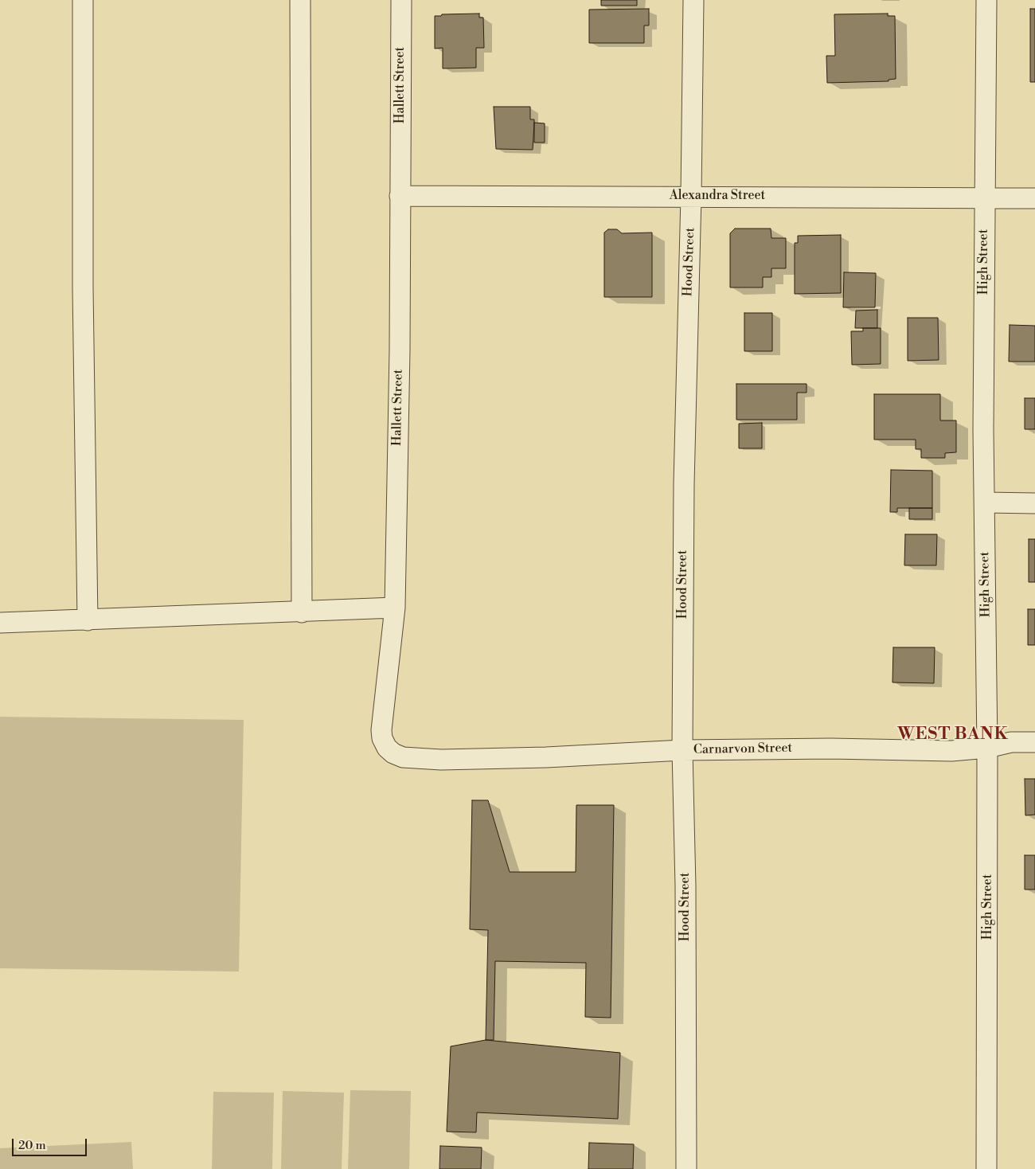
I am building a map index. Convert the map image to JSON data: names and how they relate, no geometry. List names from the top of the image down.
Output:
{
  "streets": {
    "street": [
      "Hallett Street",
      "Alexandra Street",
      "Hood Street",
      "High Street",
      "Carnarvon Street"
    ]
  },
  "crossings": [
    ["Hallett Street", "Alexandra Street"],
    ["Hallett Street", "Carnarvon Street"],
    ["Alexandra Street", "Hood Street"],
    ["Alexandra Street", "High Street"],
    ["Hood Street", "Carnarvon Street"],
    ["High Street", "Carnarvon Street"]
  ],
  "districts": ["WEST BANK"],
  "scale_bar": "20 m"
}
